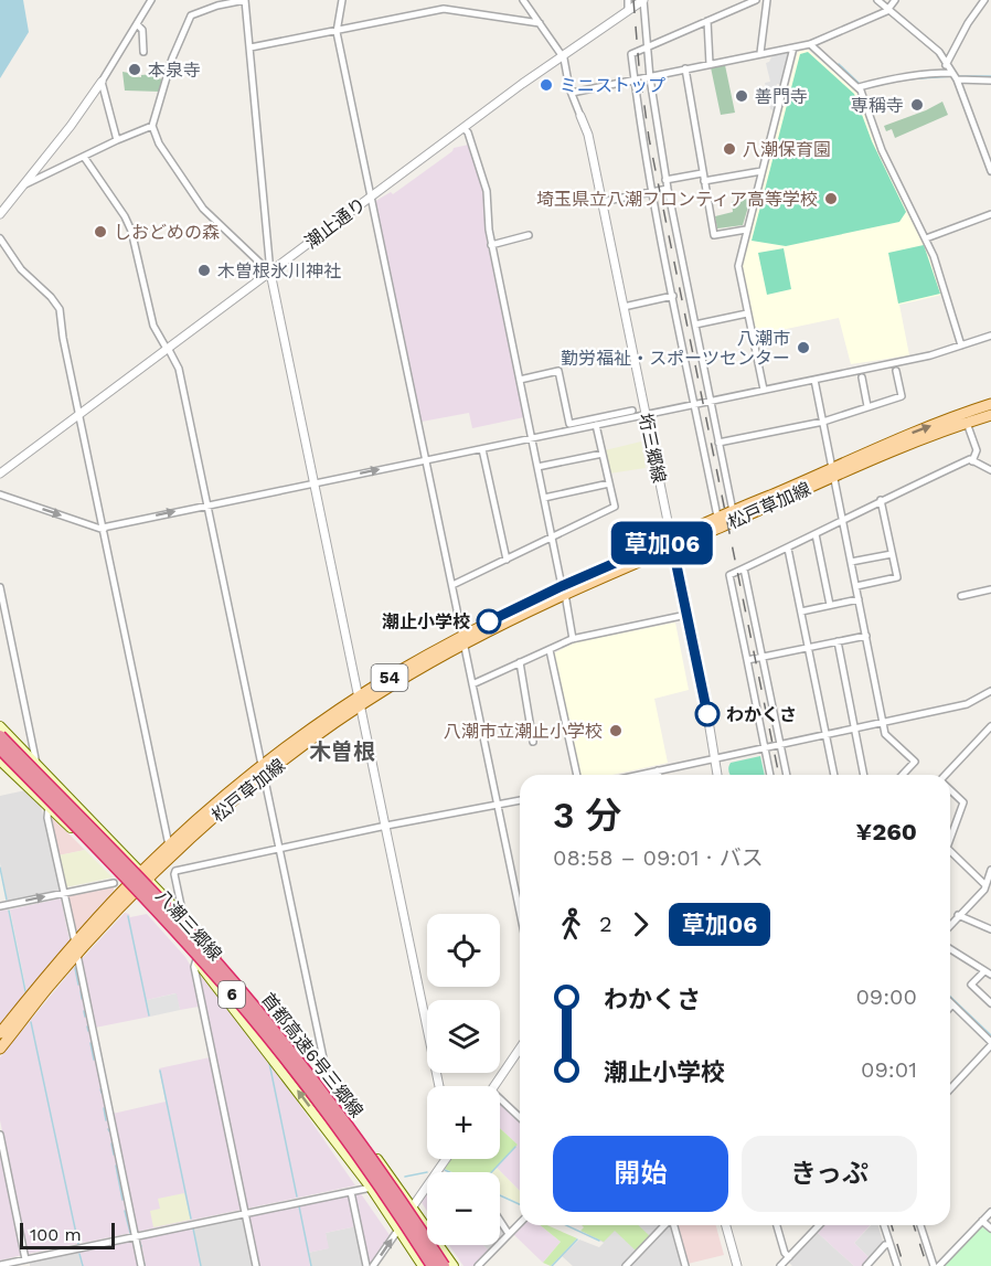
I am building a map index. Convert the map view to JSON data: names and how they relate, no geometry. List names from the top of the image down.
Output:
{
  "streets": {
    "highway": ["6", "首都高速6号三郷線"],
    "main road": ["松戸草加線", "54", "八潮三郷線"],
    "street": ["潮止通り", "垳三郷線"]
  },
  "crossings": [
    ["垳三郷線", "松戸草加線"],
    ["松戸草加線", "八潮三郷線"]
  ],
  "districts": ["木曽根"],
  "places": [
    "本泉寺",
    "ミニストップ",
    "善門寺",
    "専稱寺",
    "八潮保育園",
    "埼玉県立八潮フロンティア高等学校",
    "しおどめの森",
    "木曽根氷川神社",
    "八潮市 勤労福祉・スポーツセンター",
    "潮止小学校",
    "わかくさ",
    "八潮市立潮止小学校"
  ],
  "lines": ["bus line 草加06"],
  "scale_bar": "100 m",
  "page": {
    "on_map": "草加06",
    "heading": ["3 分", "08:58 – 09:01 · バス", "¥260"],
    "legs": ["2", "草加06"],
    "map_buttons": ["+", "−"],
    "list": [
      {
        "name": "わかくさ",
        "value": "09:00"
      },
      {
        "name": "潮止小学校",
        "value": "09:01"
      }
    ],
    "buttons": ["開始", "きっぷ"],
    "scale": "100 m"
  }
}
